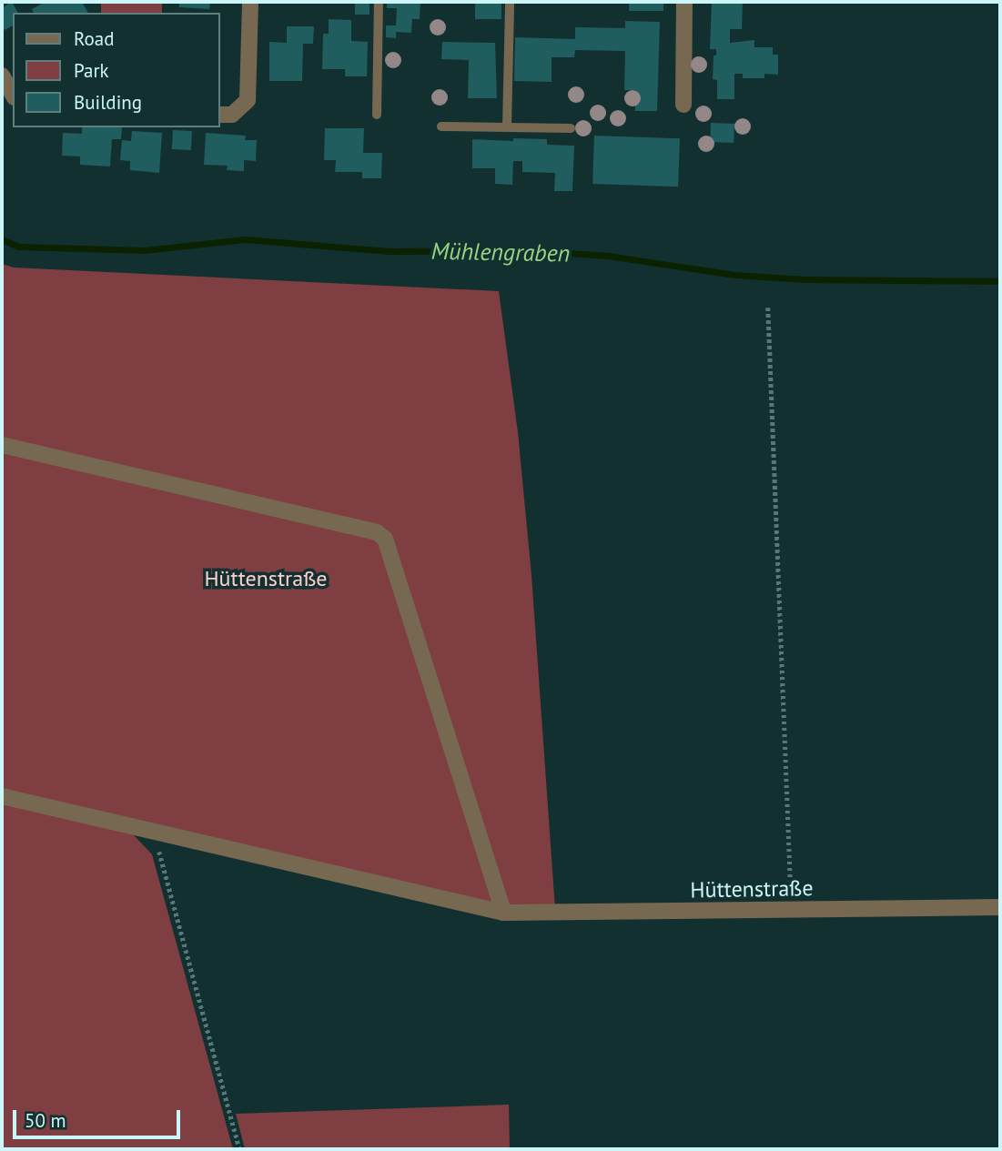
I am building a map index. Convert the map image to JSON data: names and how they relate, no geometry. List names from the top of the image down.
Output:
{
  "streets": {
    "street": ["Hüttenstraße"]
  },
  "water": ["Mühlengraben"],
  "parks": ["Hüttenstraße"],
  "legend": ["Road", "Park", "Building"],
  "scale_bar": "50 m"
}
